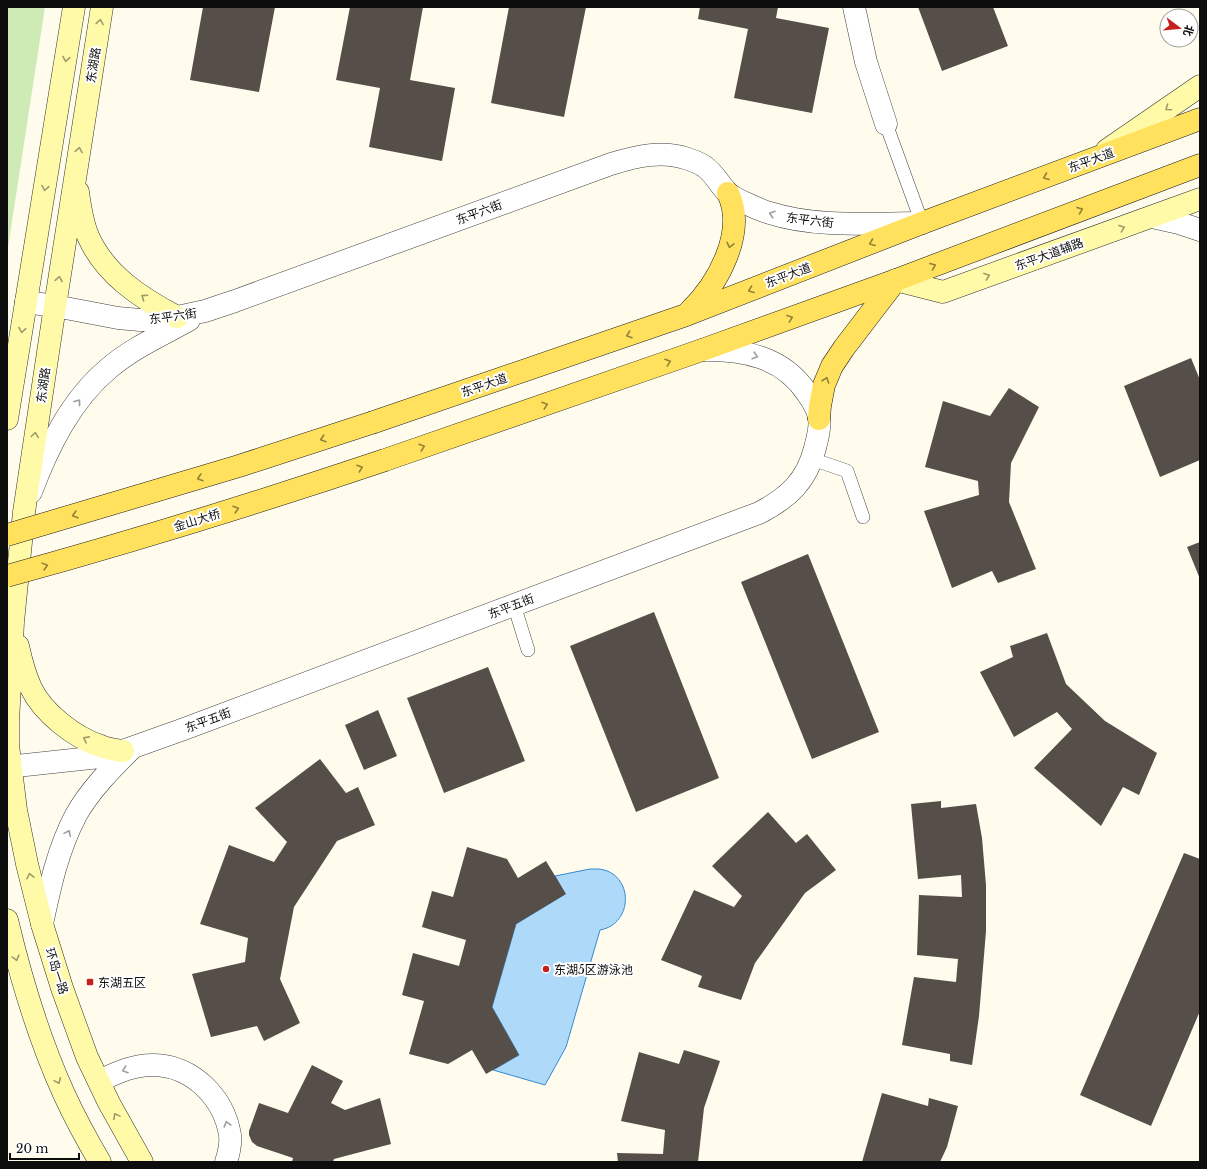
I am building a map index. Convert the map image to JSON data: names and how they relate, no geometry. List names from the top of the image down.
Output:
{
  "streets": {
    "main road": [
      "东湖路",
      "东平大道",
      "东平大道辅路",
      "金山大桥",
      "环岛一路"
    ],
    "street": ["东平六街", "东平五街"]
  },
  "crossings": [
    ["东湖路", "东平六街"],
    ["东湖路", "东平五街"],
    ["东湖路", "环岛一路"],
    ["东平大道", "东平六街"],
    ["金山大桥", "东平五街"],
    ["东平五街", "环岛一路"]
  ],
  "one_way": ["金山大桥"],
  "places": {
    "other": ["东湖5区游泳池"],
    "transit": ["东湖五区"]
  },
  "scale_bar": "20 m",
  "north": "right"
}
